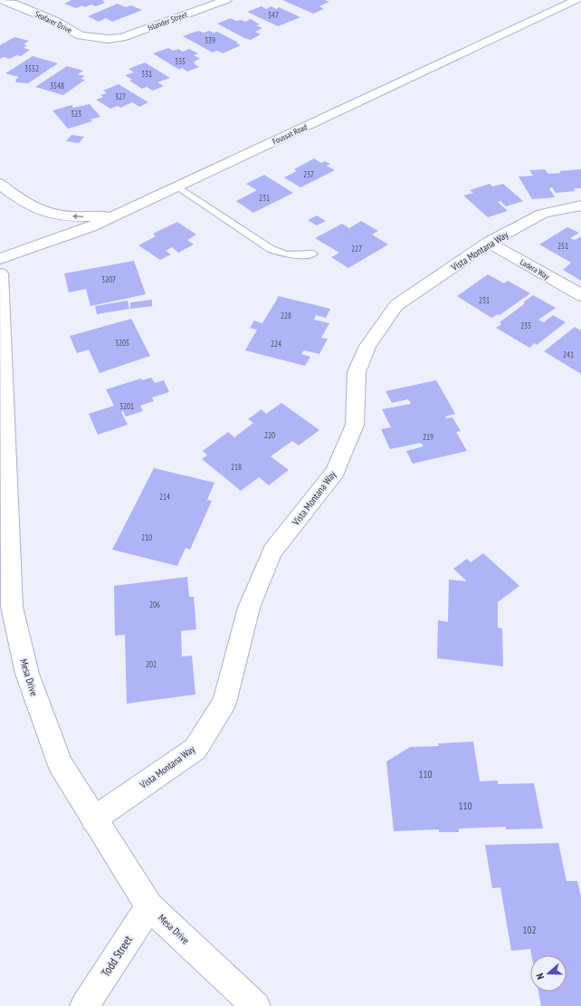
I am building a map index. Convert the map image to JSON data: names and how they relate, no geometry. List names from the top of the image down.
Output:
{
  "streets": {
    "main road": [
      "Islander Street",
      "Seafarer Drive",
      "Foussat Road",
      "Vista Montana Way",
      "Ladera Way",
      "Mesa Drive",
      "Todd Street"
    ]
  },
  "crossings": [
    ["Islander Street", "Seafarer Drive"],
    ["Vista Montana Way", "Ladera Way"],
    ["Vista Montana Way", "Mesa Drive"],
    ["Mesa Drive", "Todd Street"]
  ],
  "house_numbers": [
    "347",
    "339",
    "335",
    "3552",
    "331",
    "3548",
    "327",
    "323",
    "237",
    "231",
    "251",
    "227",
    "3207",
    "231",
    "228",
    "235",
    "3205",
    "224",
    "241",
    "3201",
    "220",
    "219",
    "218",
    "214",
    "210",
    "206",
    "202",
    "110",
    "110",
    "102"
  ],
  "north": "left"
}
